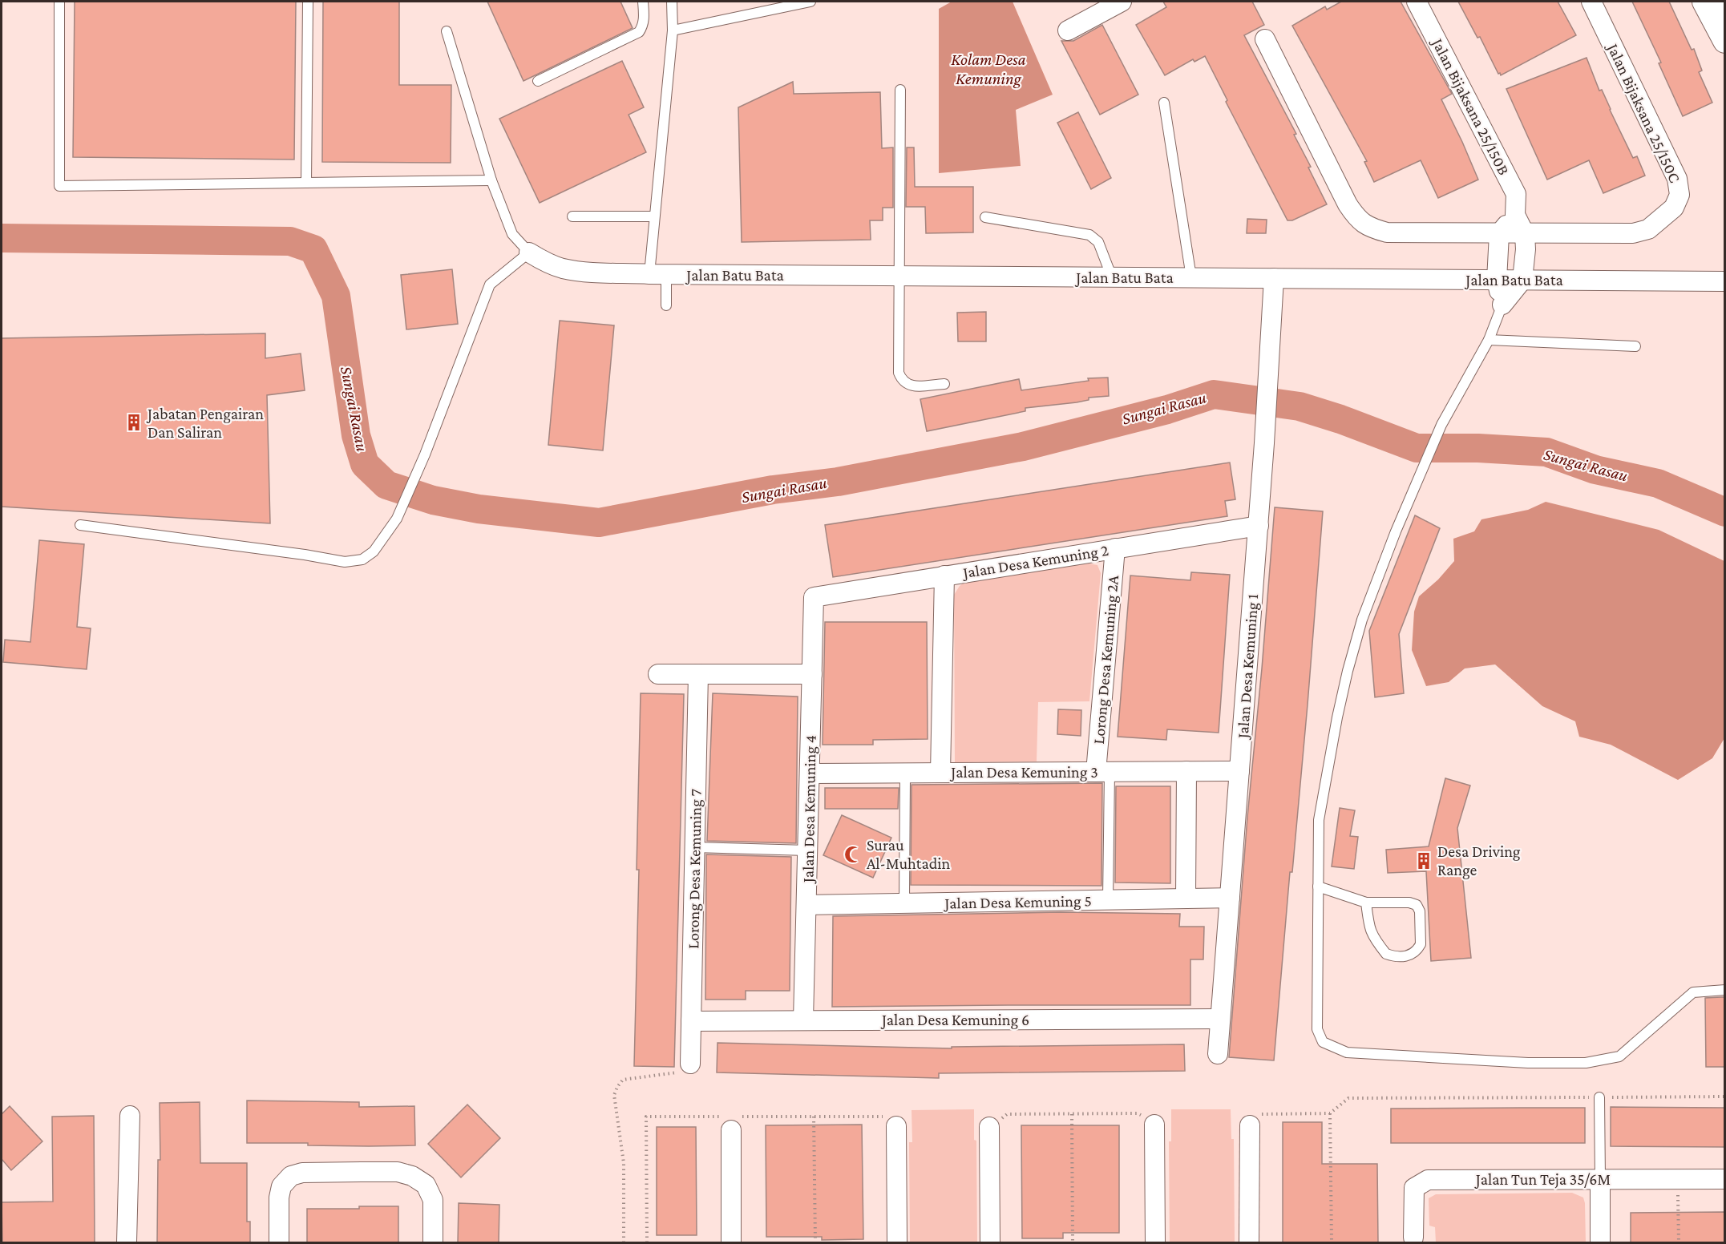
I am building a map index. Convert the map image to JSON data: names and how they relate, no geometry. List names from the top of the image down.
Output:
{
  "streets": {
    "street": [
      "Jalan Bijaksana 25/150B",
      "Jalan Bijaksana 25/150C",
      "Jalan Batu Bata",
      "Jalan Desa Kemuning 2",
      "Lorong Desa Kemuning 2A",
      "Jalan Desa Kemuning 1",
      "Jalan Desa Kemuning 3",
      "Jalan Desa Kemuning 4",
      "Lorong Desa Kemuning 7",
      "Jalan Desa Kemuning 5",
      "Jalan Desa Kemuning 6",
      "Jalan Tun Teja 35/6M"
    ]
  },
  "crossings": [
    ["Jalan Batu Bata", "Jalan Desa Kemuning 1"],
    ["Jalan Desa Kemuning 2", "Lorong Desa Kemuning 2A"],
    ["Jalan Desa Kemuning 2", "Jalan Desa Kemuning 1"],
    ["Jalan Desa Kemuning 2", "Jalan Desa Kemuning 4"],
    ["Lorong Desa Kemuning 2A", "Jalan Desa Kemuning 3"],
    ["Jalan Desa Kemuning 1", "Jalan Desa Kemuning 3"],
    ["Jalan Desa Kemuning 1", "Jalan Desa Kemuning 5"],
    ["Jalan Desa Kemuning 1", "Jalan Desa Kemuning 6"],
    ["Jalan Desa Kemuning 3", "Jalan Desa Kemuning 4"],
    ["Jalan Desa Kemuning 4", "Jalan Desa Kemuning 5"],
    ["Jalan Desa Kemuning 4", "Jalan Desa Kemuning 6"],
    ["Lorong Desa Kemuning 7", "Jalan Desa Kemuning 6"]
  ],
  "water": ["Kolam Desa Kemuning", "Sungai Rasau"],
  "places": {
    "building": ["Jabatan Pengairan Dan Saliran", "Desa Driving Range"],
    "mosque": ["Surau Al-Muhtadin"]
  }
}
